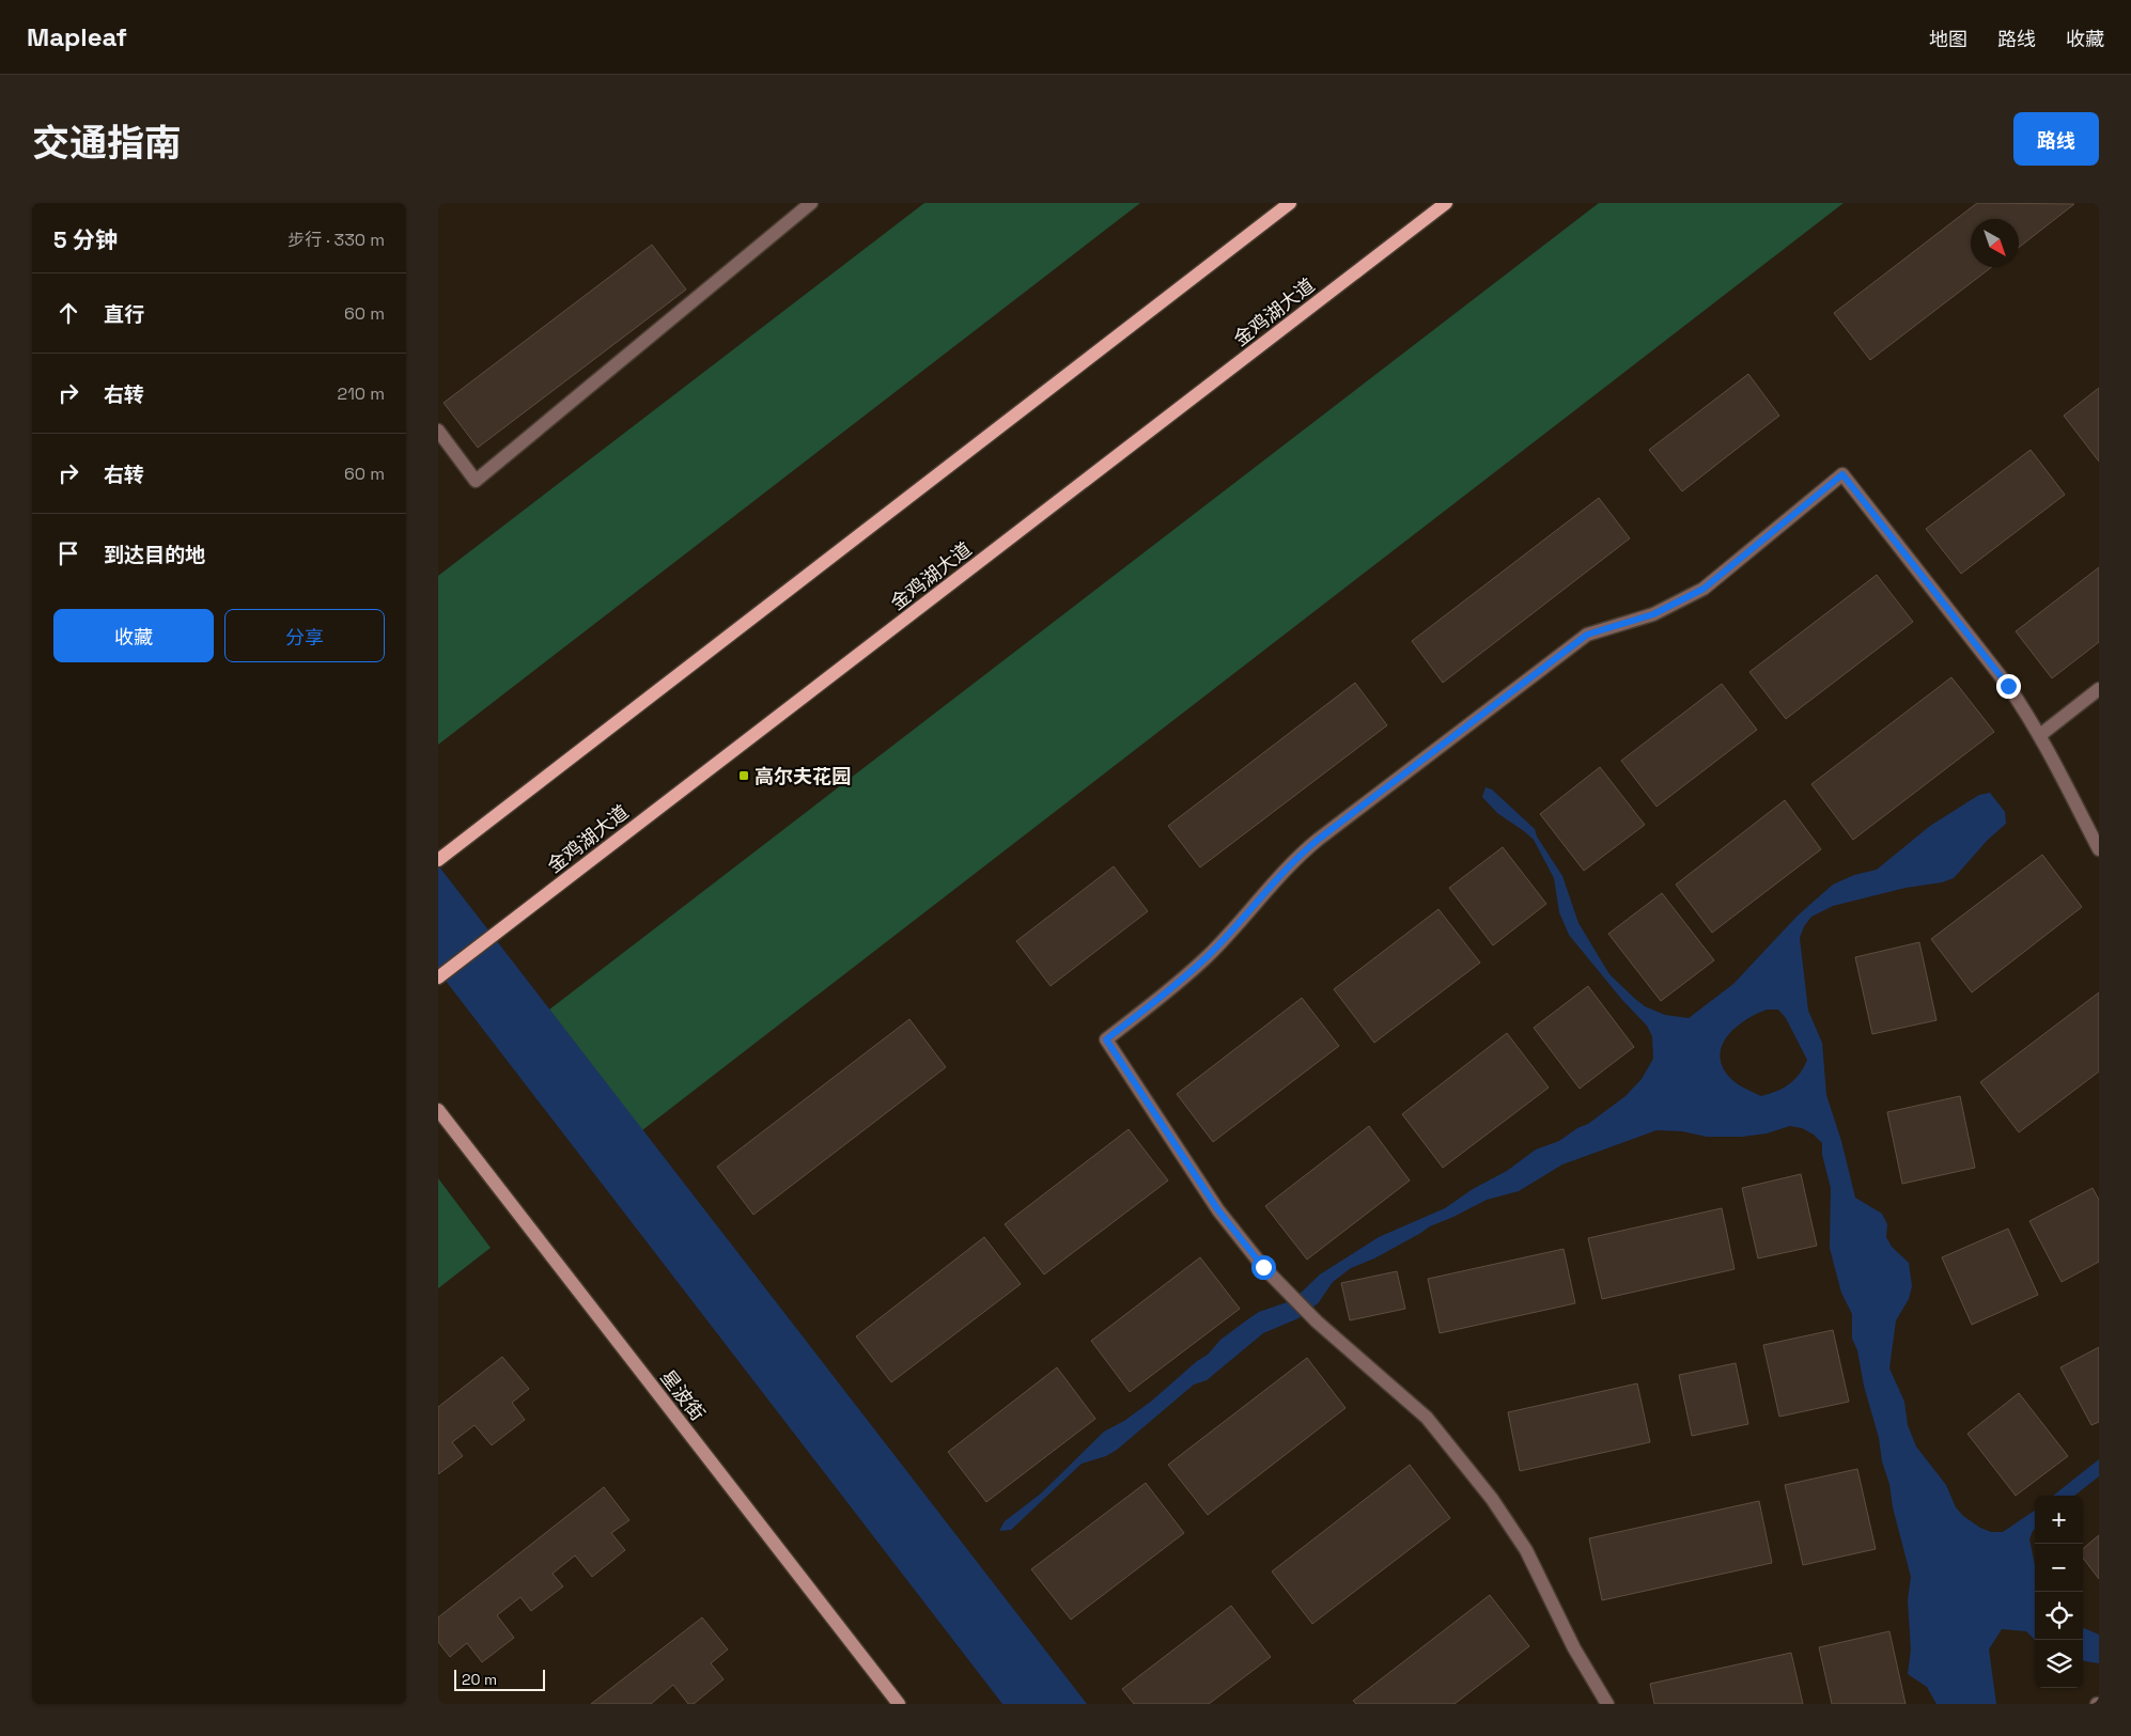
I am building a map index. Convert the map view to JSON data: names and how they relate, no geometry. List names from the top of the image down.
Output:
{
  "streets": {
    "main road": ["金鸡湖大道"],
    "street": ["星波街"]
  },
  "places": {
    "transit": ["高尔夫花园"]
  },
  "scale_bar": "20 m",
  "north": "bottom right",
  "page": {
    "header": "Mapleaf",
    "nav": ["地图", "路线", "收藏"],
    "title": "交通指南",
    "buttons": [
      "路线",
      ["收藏", "分享"]
    ],
    "heading": ["5 分钟", "步行 · 330 m"],
    "list": [
      ["直行", "60 m"],
      ["右转", "210 m"],
      ["右转", "60 m"],
      "到达目的地"
    ],
    "map_buttons": ["+", "−"],
    "scale": "20 m"
  }
}
